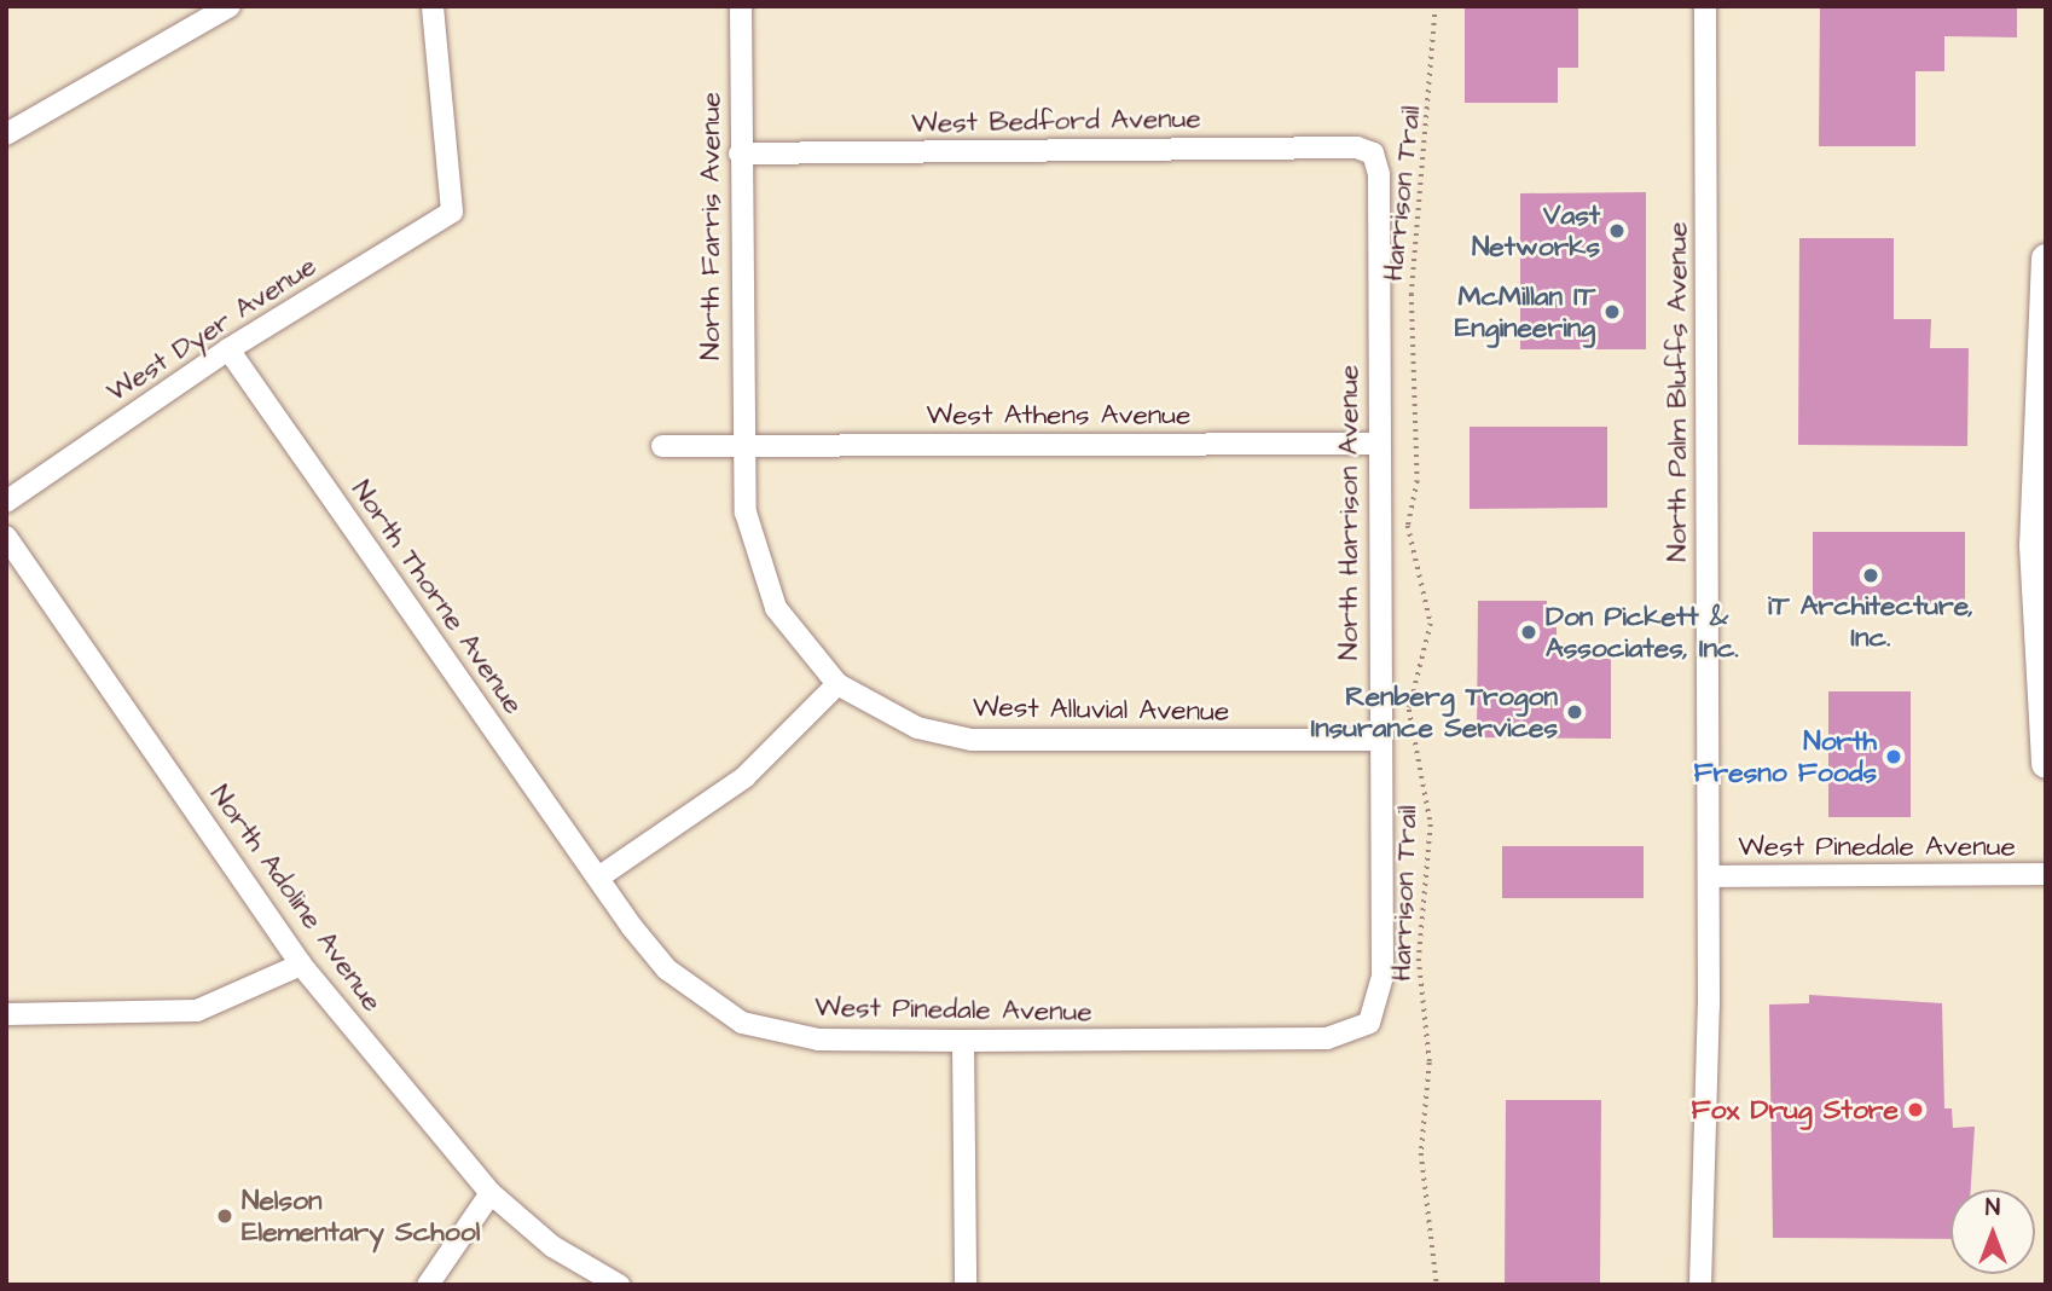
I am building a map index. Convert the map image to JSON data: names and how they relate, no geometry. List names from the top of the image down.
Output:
{
  "streets": {
    "street": [
      "West Bedford Avenue",
      "North Farris Avenue",
      "West Dyer Avenue",
      "North Palm Bluffs Avenue",
      "West Athens Avenue",
      "North Harrison Avenue",
      "North Thorne Avenue",
      "West Alluvial Avenue",
      "West Pinedale Avenue",
      "North Adoline Avenue"
    ],
    "path": ["Harrison Trail"]
  },
  "crossings": [
    ["West Bedford Avenue", "North Farris Avenue"],
    ["West Bedford Avenue", "North Harrison Avenue"],
    ["North Farris Avenue", "West Athens Avenue"],
    ["North Farris Avenue", "West Alluvial Avenue"],
    ["West Dyer Avenue", "North Thorne Avenue"],
    ["North Palm Bluffs Avenue", "West Pinedale Avenue"],
    ["West Athens Avenue", "North Harrison Avenue"],
    ["North Harrison Avenue", "West Alluvial Avenue"],
    ["North Harrison Avenue", "West Pinedale Avenue"],
    ["North Thorne Avenue", "West Pinedale Avenue"]
  ],
  "places": [
    "Vast Networks",
    "McMillan IT Engineering",
    "iT Architecture, Inc.",
    "Don Pickett & Associates, Inc.",
    "Renberg Trogon Insurance Services",
    "North Fresno Foods",
    "Fox Drug Store",
    "Nelson Elementary School"
  ],
  "north": "top"
}
